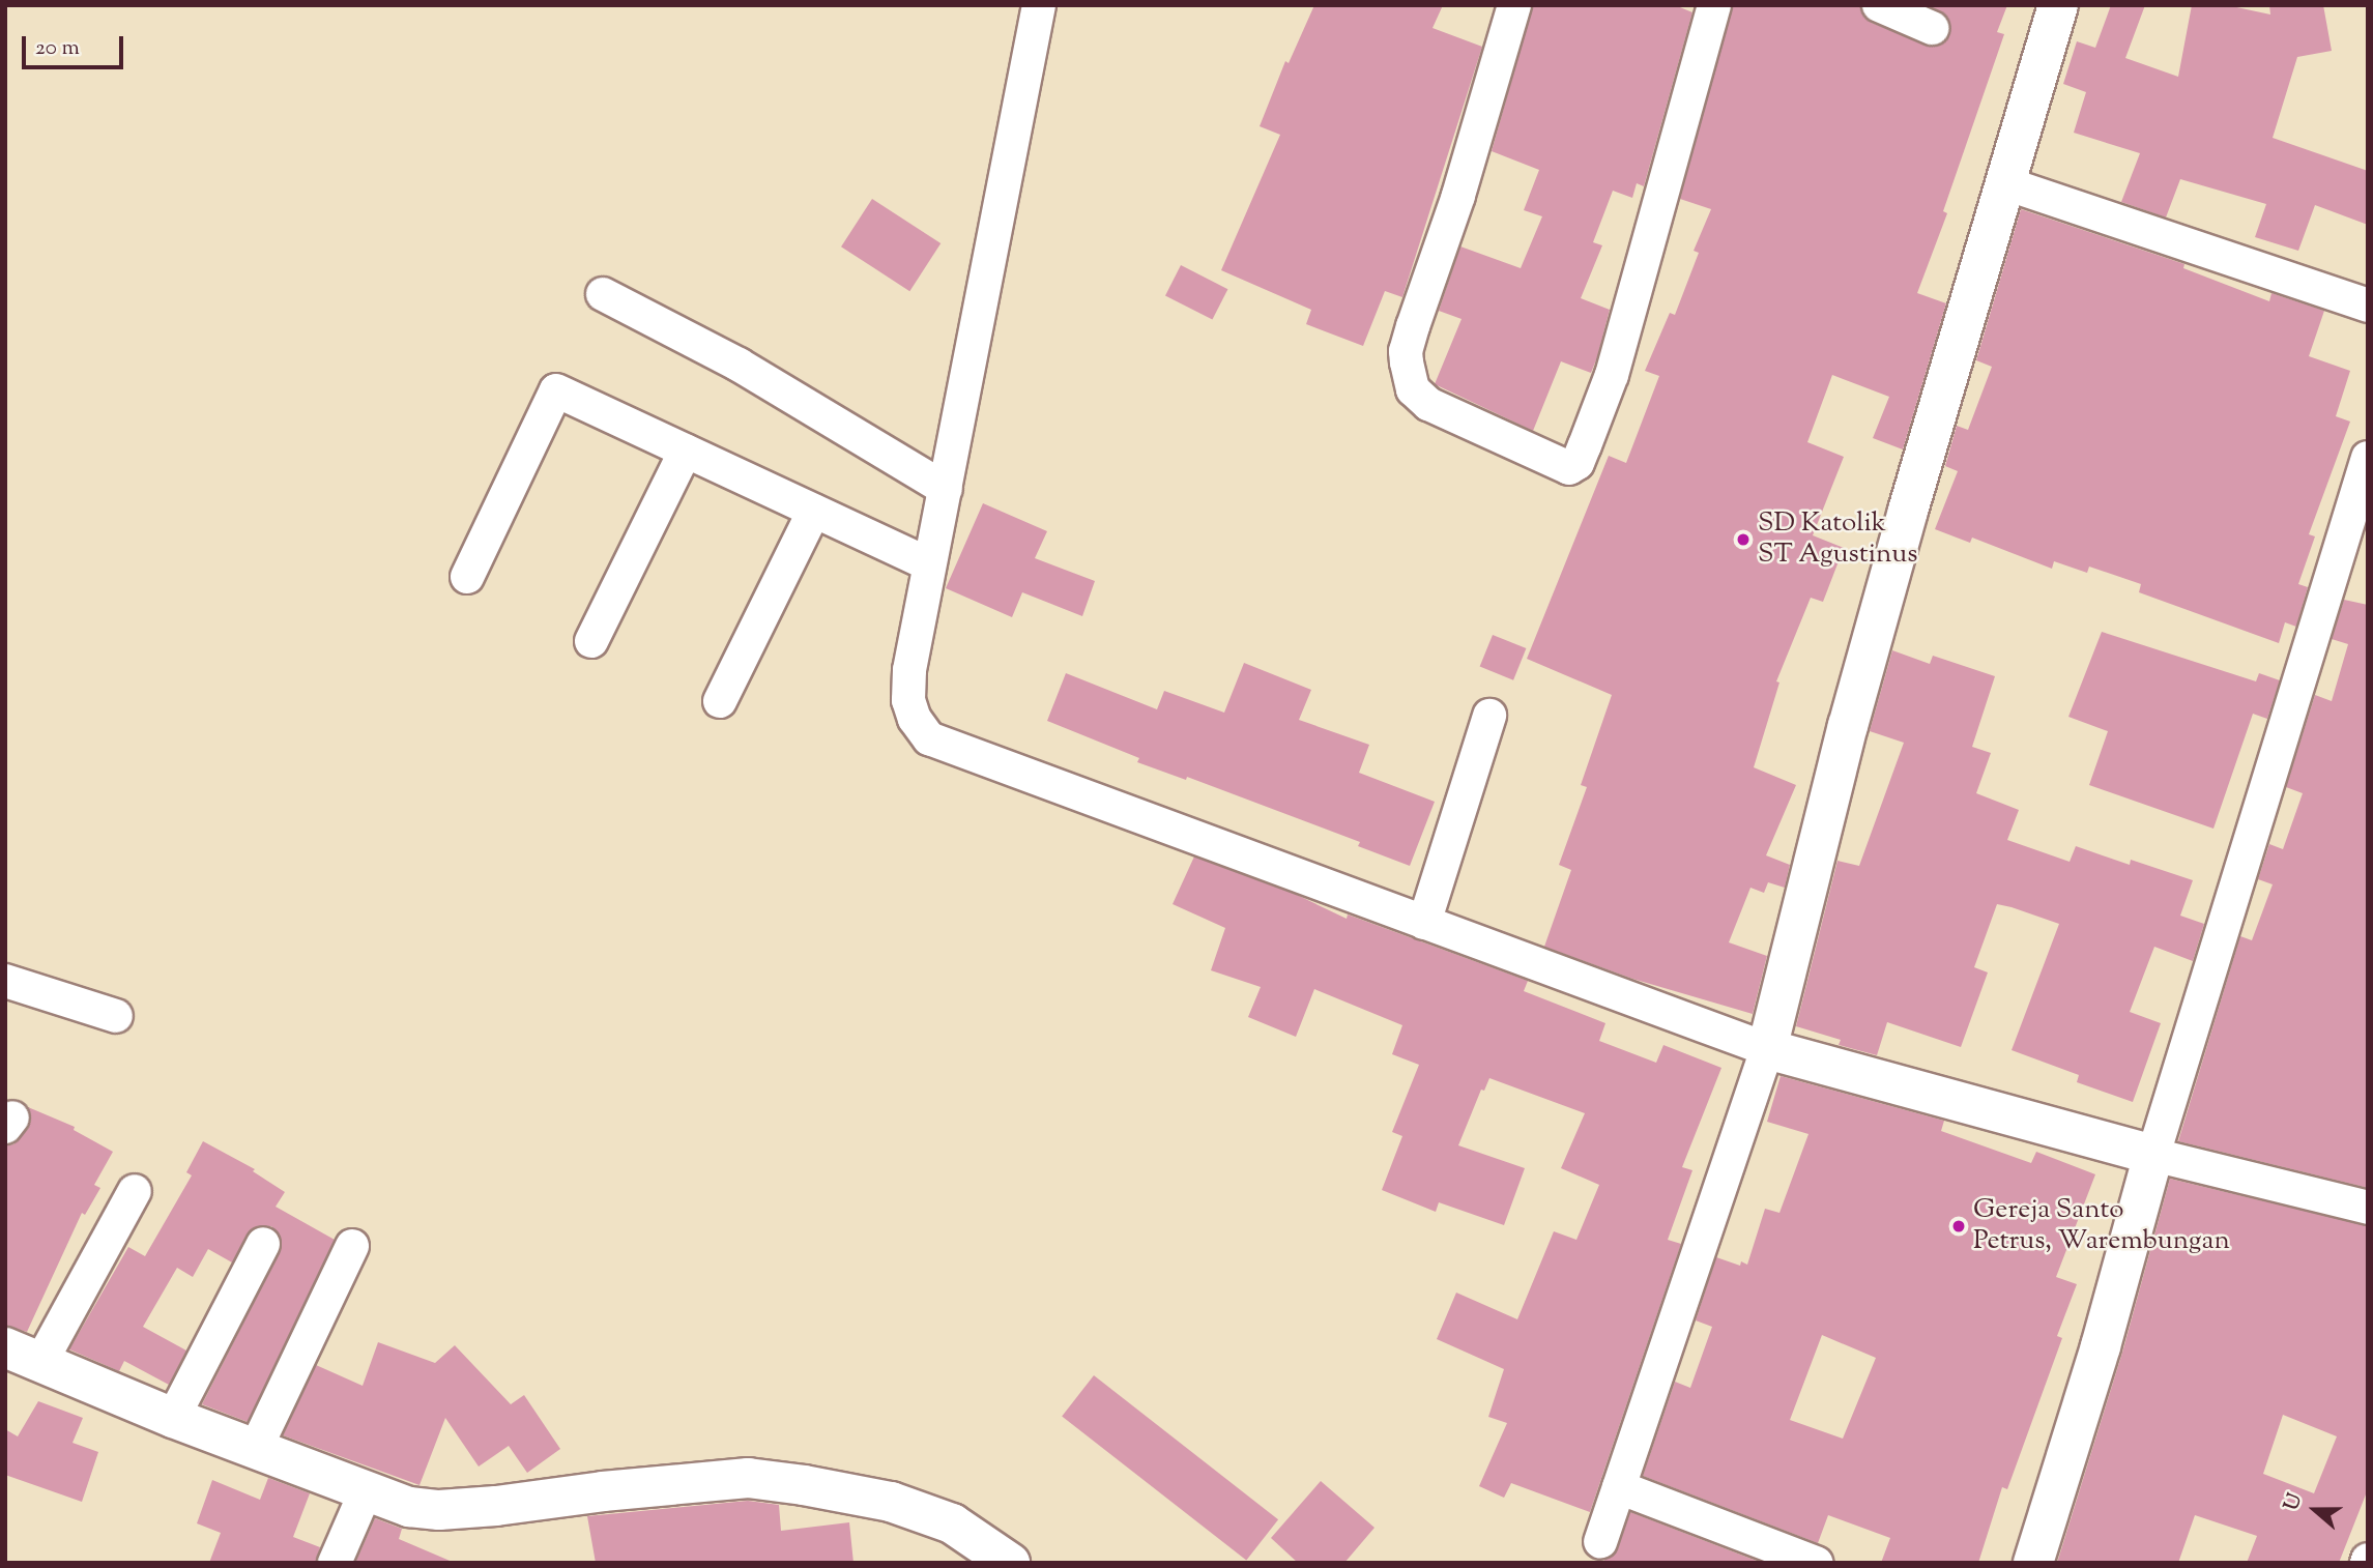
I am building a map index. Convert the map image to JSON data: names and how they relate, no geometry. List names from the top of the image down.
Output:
{
  "places": ["SD Katolik ST Agustinus", "Gereja Santo Petrus, Warembungan"],
  "scale_bar": "20 m",
  "north": "left"
}
